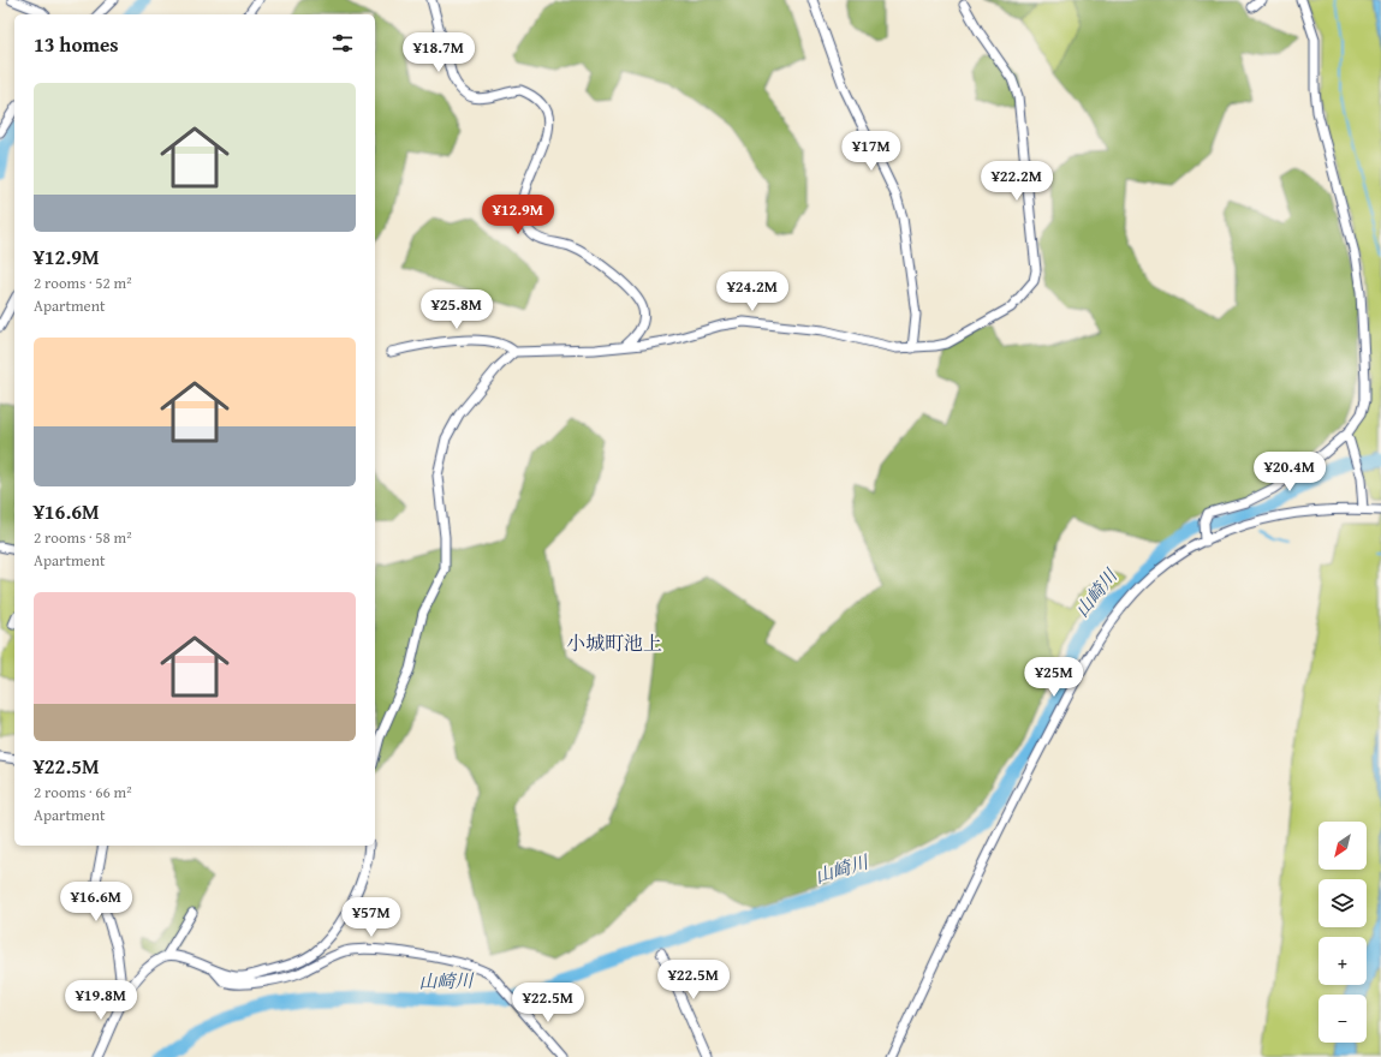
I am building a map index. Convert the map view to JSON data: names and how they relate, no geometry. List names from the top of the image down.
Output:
{
  "districts": ["小城町池上"],
  "water": ["山崎川"],
  "north": "bottom left",
  "page": {
    "heading": "13 homes",
    "price": [
      "¥18.7M",
      "¥17M",
      "¥22.2M",
      "¥12.9M",
      "¥24.2M",
      "¥25.8M",
      "¥20.4M",
      "¥25M",
      "¥16.6M",
      "¥57M",
      "¥22.5M",
      "¥19.8M",
      "¥22.5M"
    ],
    "list": [
      {
        "name": "¥12.9M",
        "note": "2 rooms · 52 m² · Apartment"
      },
      {
        "name": "¥16.6M",
        "note": "2 rooms · 58 m² · Apartment"
      },
      {
        "name": "¥22.5M",
        "note": "2 rooms · 66 m² · Apartment"
      }
    ],
    "map_buttons": ["+", "−"]
  }
}
